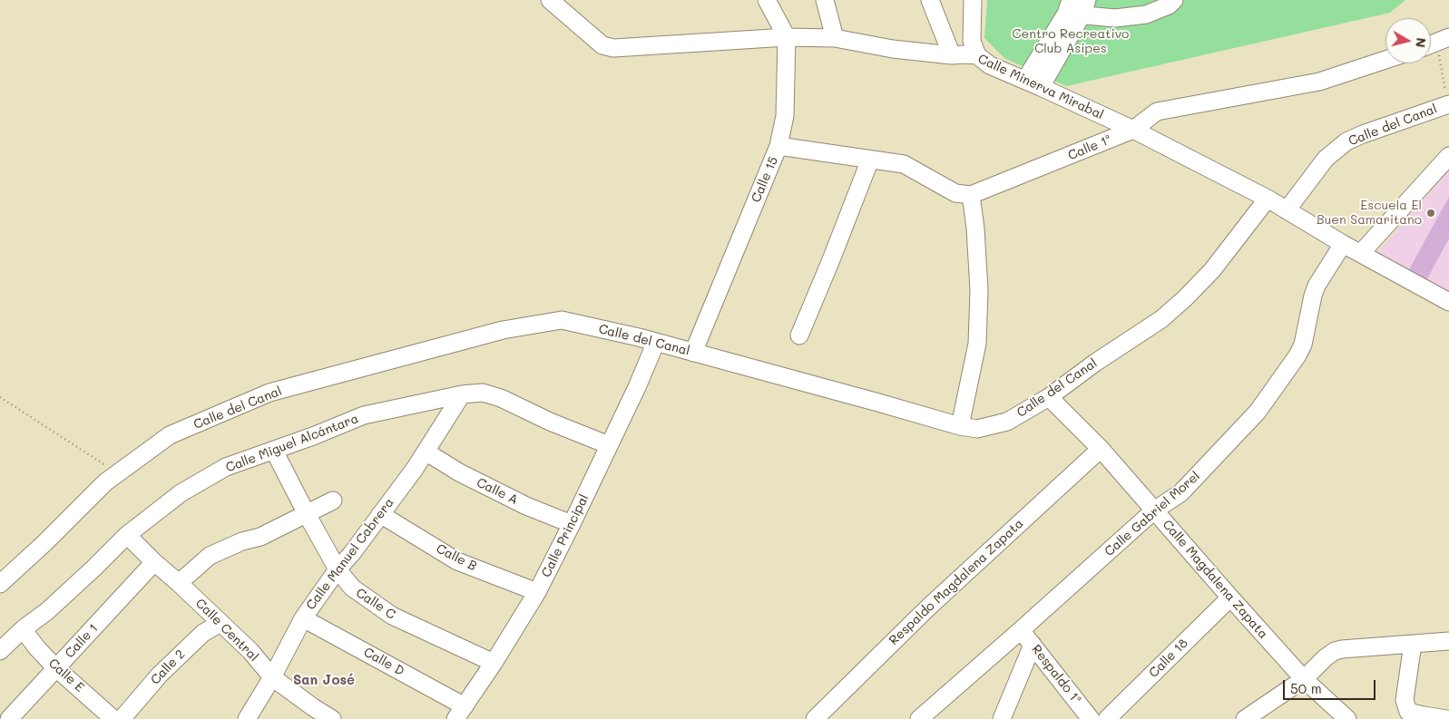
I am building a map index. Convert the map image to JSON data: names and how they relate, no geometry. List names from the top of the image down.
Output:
{
  "streets": {
    "street": [
      "Calle Minerva Mirabal",
      "Calle del Canal",
      "Calle 1ª",
      "Calle 15",
      "Calle Miguel Alcántara",
      "Calle A",
      "Calle Gabriel Morel",
      "Calle Principal",
      "Calle Manuel Cabrera",
      "Calle B",
      "Calle Magdalena Zapata",
      "Respaldo Magdalena Zapata",
      "Calle C",
      "Calle Central",
      "Calle 1",
      "Calle 18",
      "Calle D",
      "Calle 2",
      "Respaldo 1ª",
      "Calle E"
    ]
  },
  "crossings": [
    ["Calle Minerva Mirabal", "Calle del Canal"],
    ["Calle Minerva Mirabal", "Calle 1ª"],
    ["Calle Minerva Mirabal", "Calle 15"],
    ["Calle Minerva Mirabal", "Calle Gabriel Morel"],
    ["Calle del Canal", "Calle 15"],
    ["Calle del Canal", "Calle Principal"],
    ["Calle del Canal", "Calle Magdalena Zapata"],
    ["Calle Miguel Alcántara", "Calle Principal"],
    ["Calle Miguel Alcántara", "Calle Manuel Cabrera"],
    ["Calle Miguel Alcántara", "Calle C"],
    ["Calle Miguel Alcántara", "Calle Central"],
    ["Calle Miguel Alcántara", "Calle E"],
    ["Calle A", "Calle Principal"],
    ["Calle A", "Calle Manuel Cabrera"],
    ["Calle Gabriel Morel", "Calle Magdalena Zapata"],
    ["Calle Gabriel Morel", "Respaldo 1ª"],
    ["Calle Principal", "Calle B"],
    ["Calle Principal", "Calle C"],
    ["Calle Principal", "Calle D"],
    ["Calle Manuel Cabrera", "Calle B"],
    ["Calle Manuel Cabrera", "Calle C"],
    ["Calle Manuel Cabrera", "Calle Central"],
    ["Calle Manuel Cabrera", "Calle D"],
    ["Calle Magdalena Zapata", "Respaldo Magdalena Zapata"],
    ["Calle Magdalena Zapata", "Calle 18"],
    ["Calle Central", "Calle 1"],
    ["Calle Central", "Calle 2"],
    ["Calle 1", "Calle E"]
  ],
  "districts": ["San José"],
  "parks": ["Centro Recreativo Club Asipes"],
  "places": ["Escuela El Buen Samaritano"],
  "scale_bar": "50 m",
  "north": "right"
}
